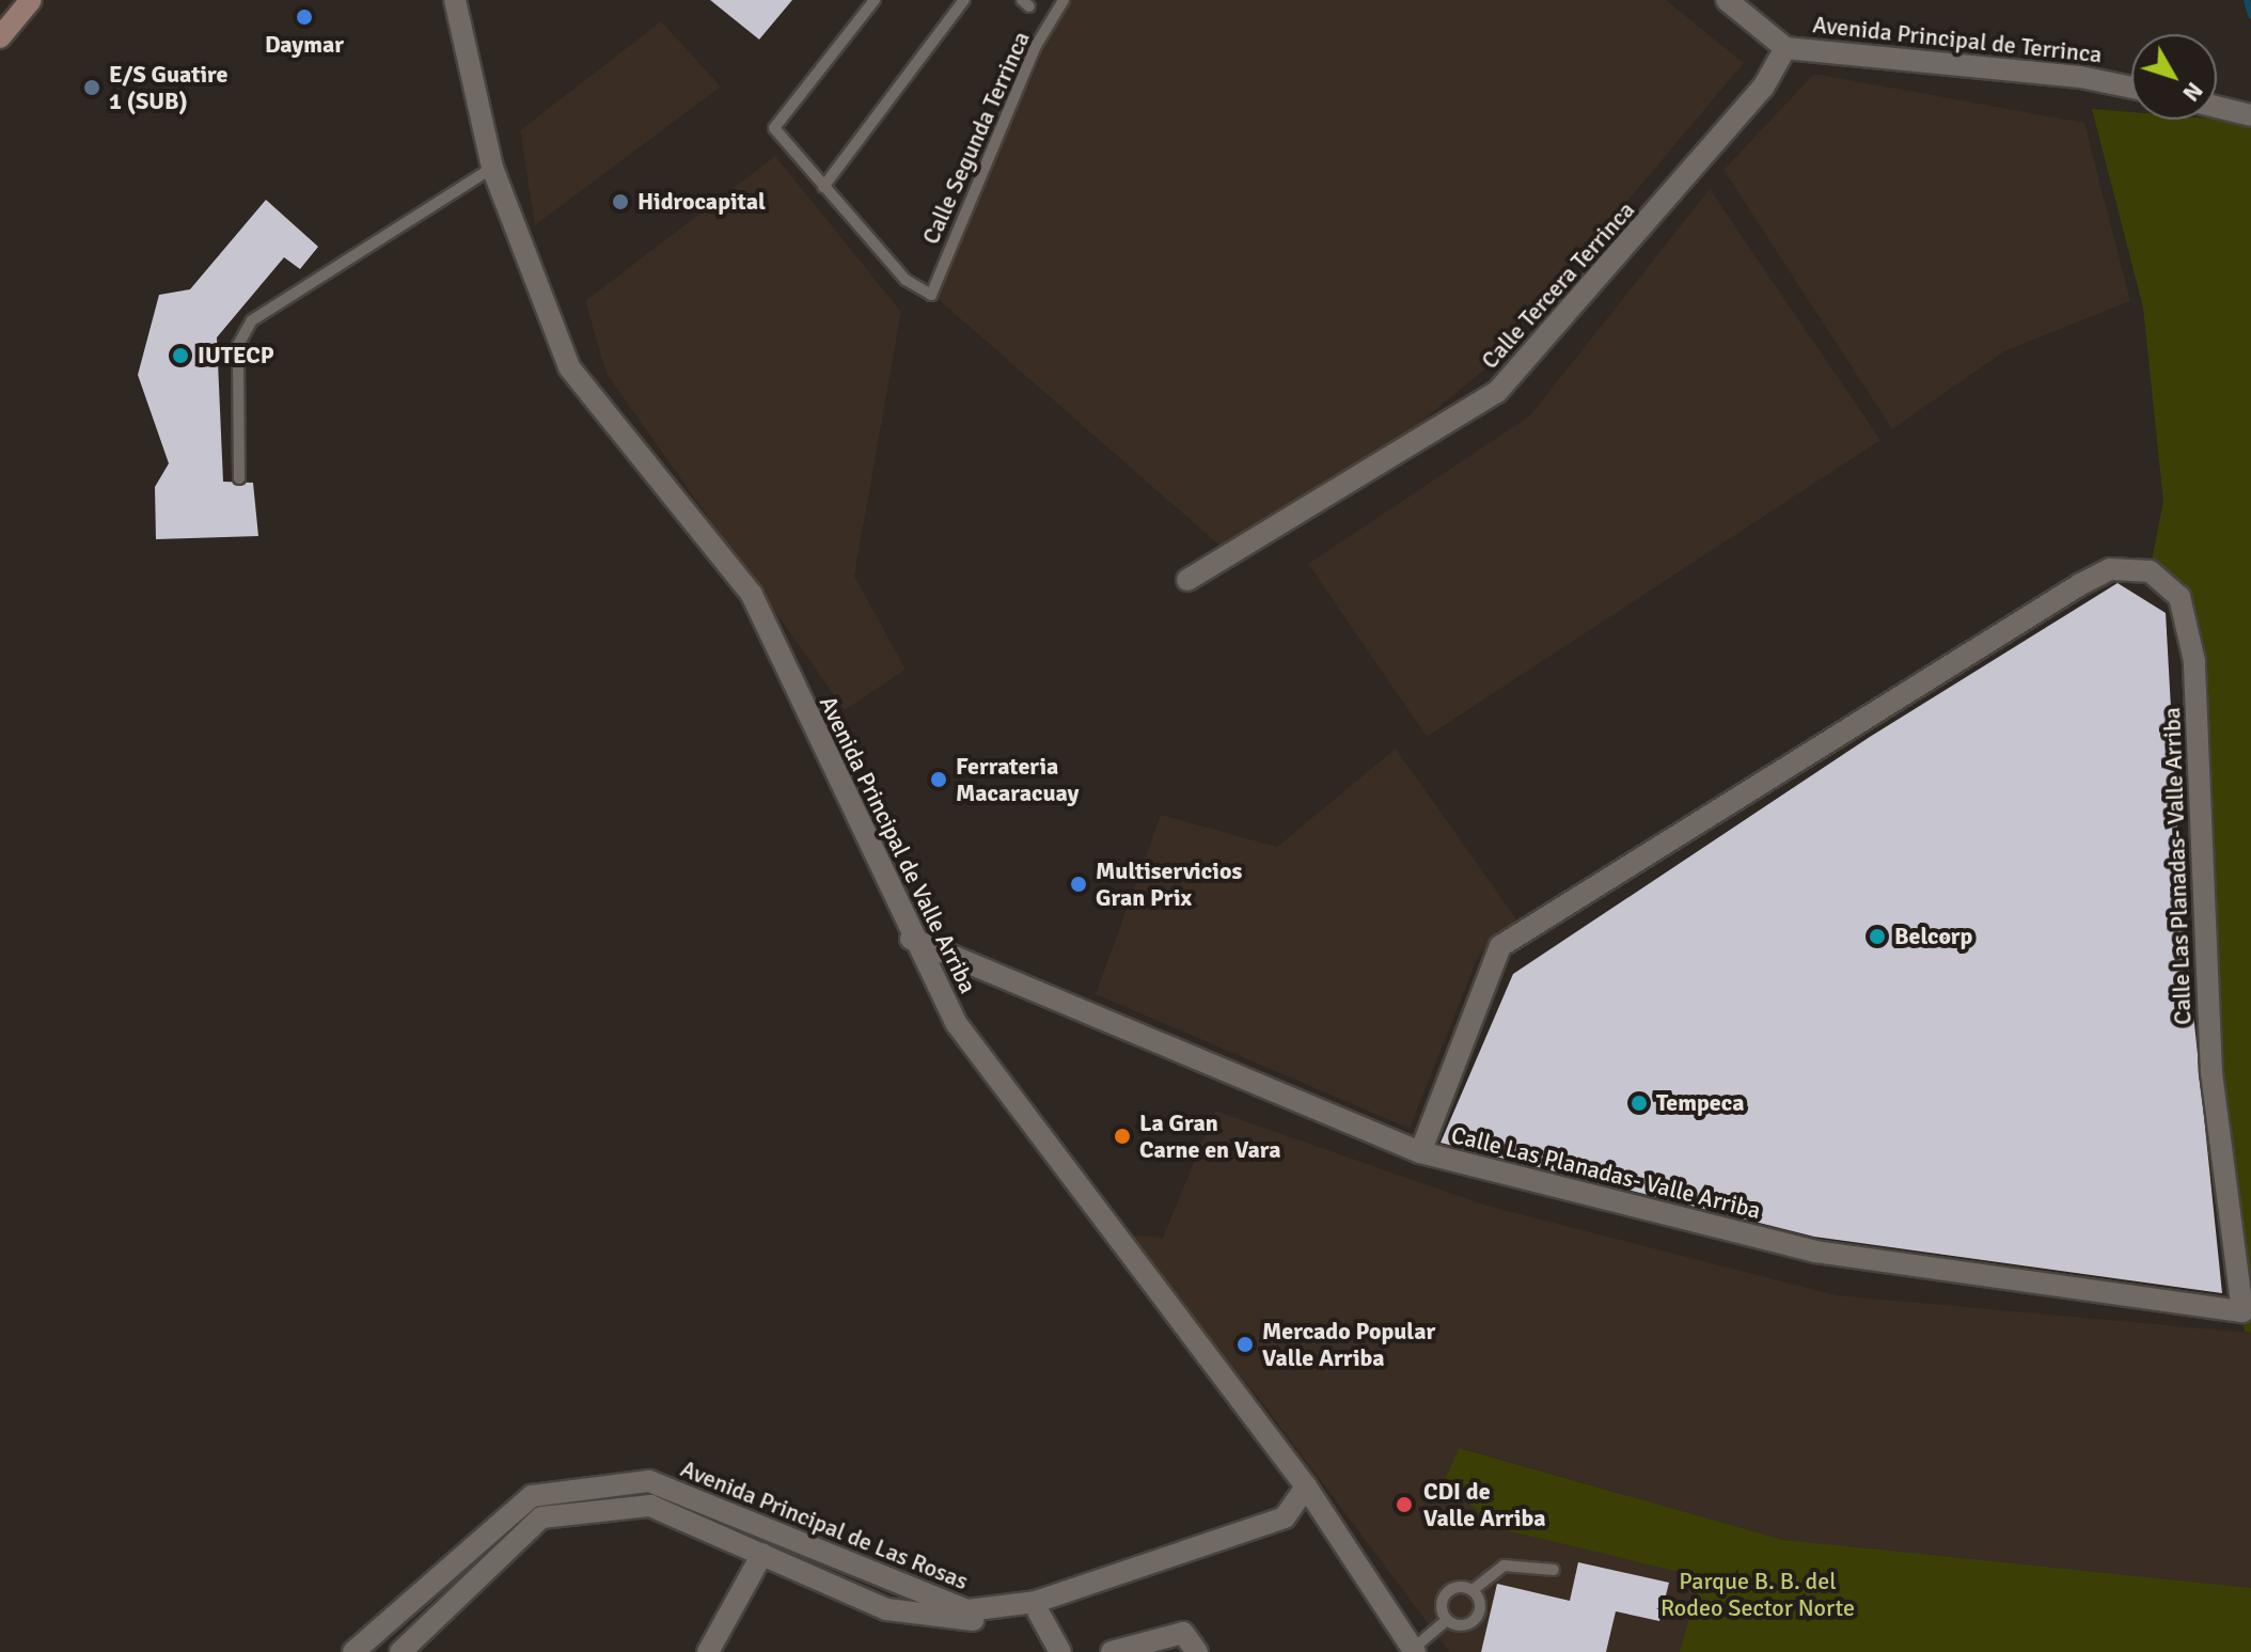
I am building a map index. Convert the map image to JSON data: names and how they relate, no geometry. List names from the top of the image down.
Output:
{
  "streets": {
    "street": [
      "Avenida Principal de Terrinca",
      "Calle Tercera Terrinca",
      "Avenida Principal de Valle Arriba",
      "Calle Las Planadas- Valle Arriba",
      "Avenida Principal de Las Rosas"
    ],
    "lane": ["Calle Segunda Terrinca"]
  },
  "crossings": [
    ["Avenida Principal de Terrinca", "Calle Tercera Terrinca"],
    ["Avenida Principal de Valle Arriba", "Calle Las Planadas- Valle Arriba"],
    ["Avenida Principal de Valle Arriba", "Avenida Principal de Las Rosas"]
  ],
  "parks": ["Parque B. B. del Rodeo Sector Norte"],
  "places": [
    "Daymar",
    "E/S Guatire 1 (SUB)",
    "Hidrocapital",
    "IUTECP",
    "Ferrateria Macaracuay",
    "Multiservicios Gran Prix",
    "Belcorp",
    "Tempeca",
    "La Gran Carne en Vara",
    "Mercado Popular Valle Arriba",
    "CDI de Valle Arriba"
  ],
  "north": "bottom right"
}
